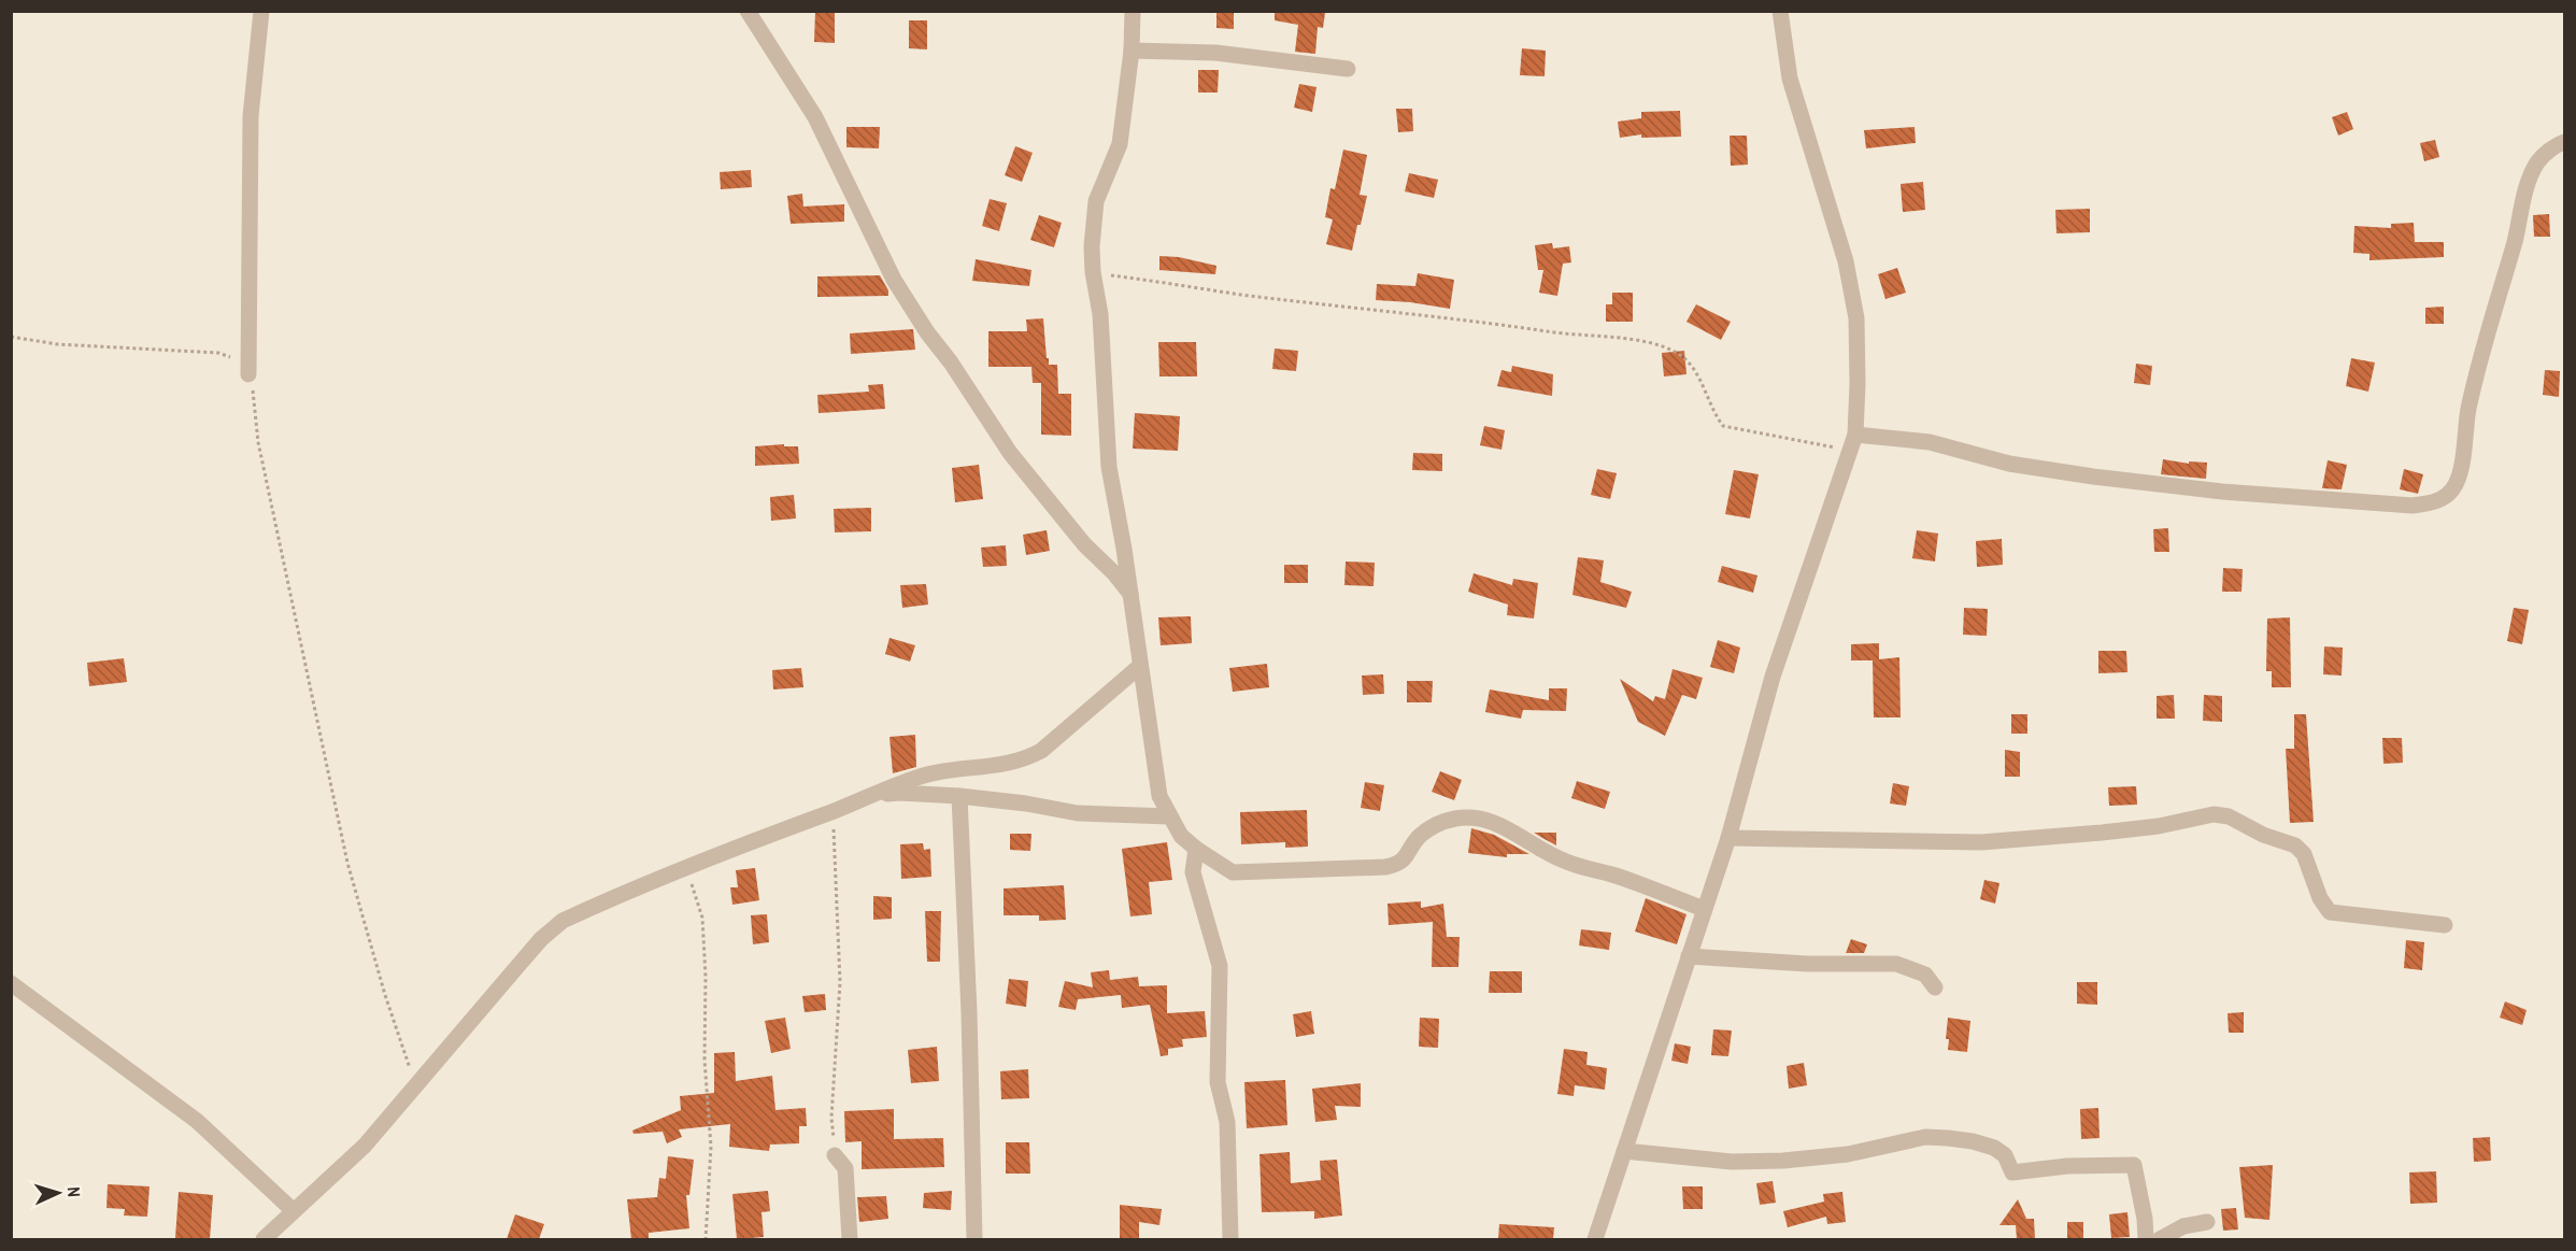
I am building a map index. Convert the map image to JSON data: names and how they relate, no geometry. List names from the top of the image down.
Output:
{
  "north": "right"
}
